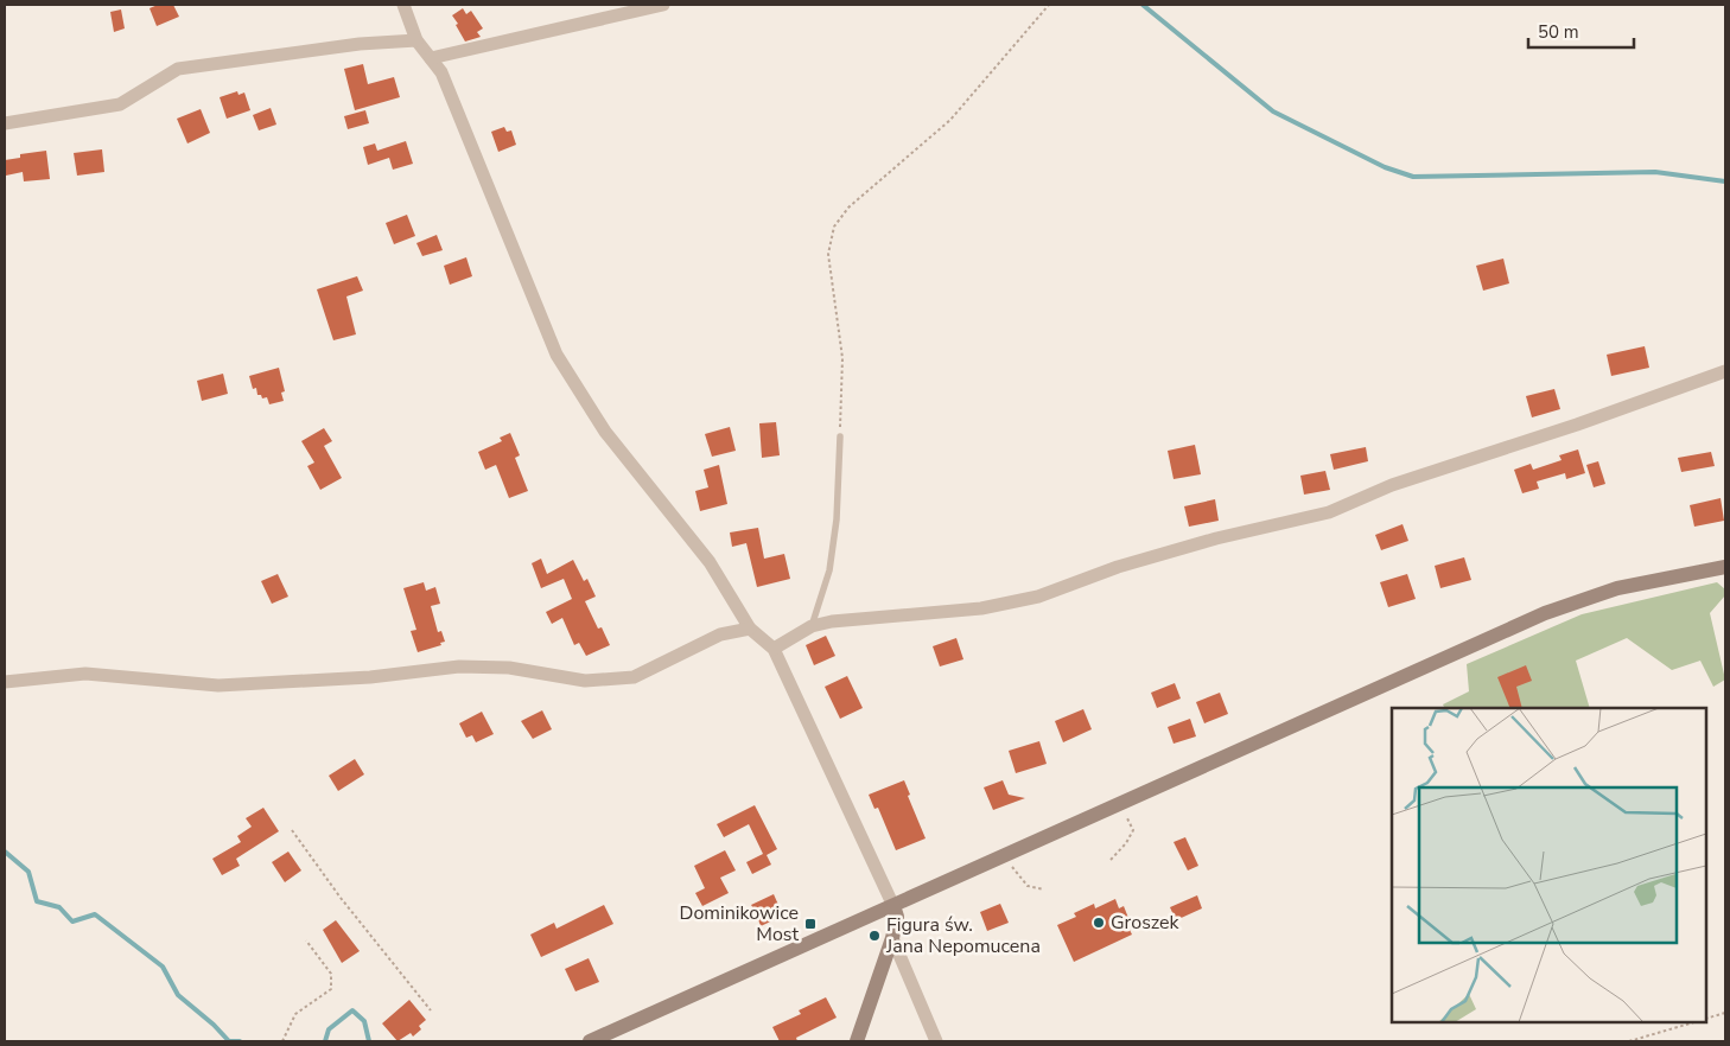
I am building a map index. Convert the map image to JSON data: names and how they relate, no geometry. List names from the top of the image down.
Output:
{
  "places": {
    "other": ["Groszek", "Figura św. Jana Nepomucena"],
    "transit": ["Dominikowice Most"]
  },
  "scale_bar": "50 m"
}
